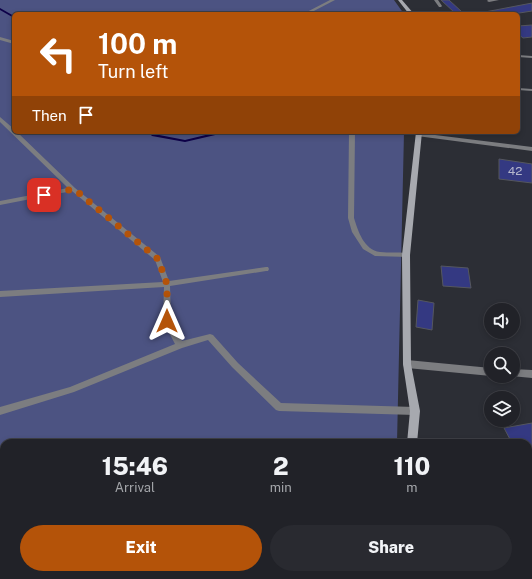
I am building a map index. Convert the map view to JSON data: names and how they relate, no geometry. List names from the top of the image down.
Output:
{
  "house_numbers": ["42"],
  "page": {
    "turn": ["100 m", "Turn left"],
    "then": "Then",
    "eta": [
      "15:46",
      "Arrival",
      "2",
      "min",
      "110",
      "m"
    ],
    "buttons": ["Exit", "Share"]
  }
}
